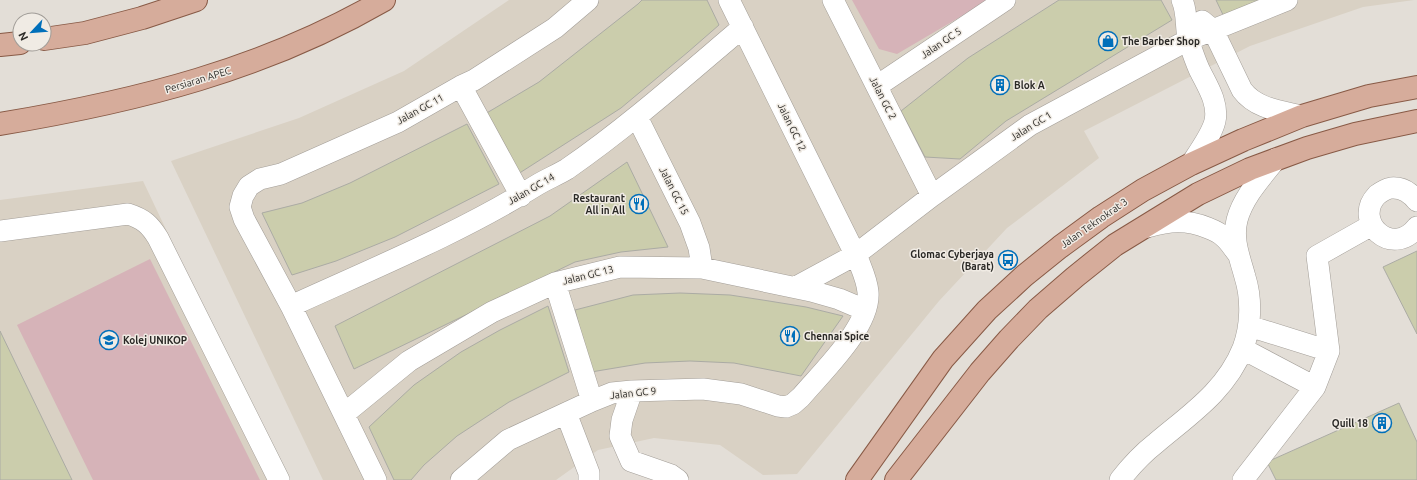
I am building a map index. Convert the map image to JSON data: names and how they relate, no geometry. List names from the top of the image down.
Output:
{
  "streets": {
    "main road": ["Persiaran APEC", "Jalan Teknokrat 3"],
    "street": [
      "Jalan GC 5",
      "Jalan GC 2",
      "Jalan GC 11",
      "Jalan GC 1",
      "Jalan GC 12",
      "Jalan GC 14",
      "Jalan GC 15",
      "Jalan GC 13",
      "Jalan GC 9"
    ]
  },
  "crossings": [
    ["Jalan GC 5", "Jalan GC 2"],
    ["Jalan GC 2", "Jalan GC 1"],
    ["Jalan GC 11", "Jalan GC 14"],
    ["Jalan GC 1", "Jalan GC 12"],
    ["Jalan GC 1", "Jalan GC 13"],
    ["Jalan GC 12", "Jalan GC 14"],
    ["Jalan GC 12", "Jalan GC 13"],
    ["Jalan GC 12", "Jalan GC 9"],
    ["Jalan GC 14", "Jalan GC 15"],
    ["Jalan GC 15", "Jalan GC 13"],
    ["Jalan GC 13", "Jalan GC 9"]
  ],
  "places": {
    "shop": ["The Barber Shop"],
    "building": ["Blok A", "Quill 18"],
    "restaurant": ["Restaurant All in All", "Chennai Spice"],
    "bus stop": ["Glomac Cyberjaya (Barat)"],
    "school or university": ["Kolej UNIKOP"]
  },
  "north": "bottom left"
}
